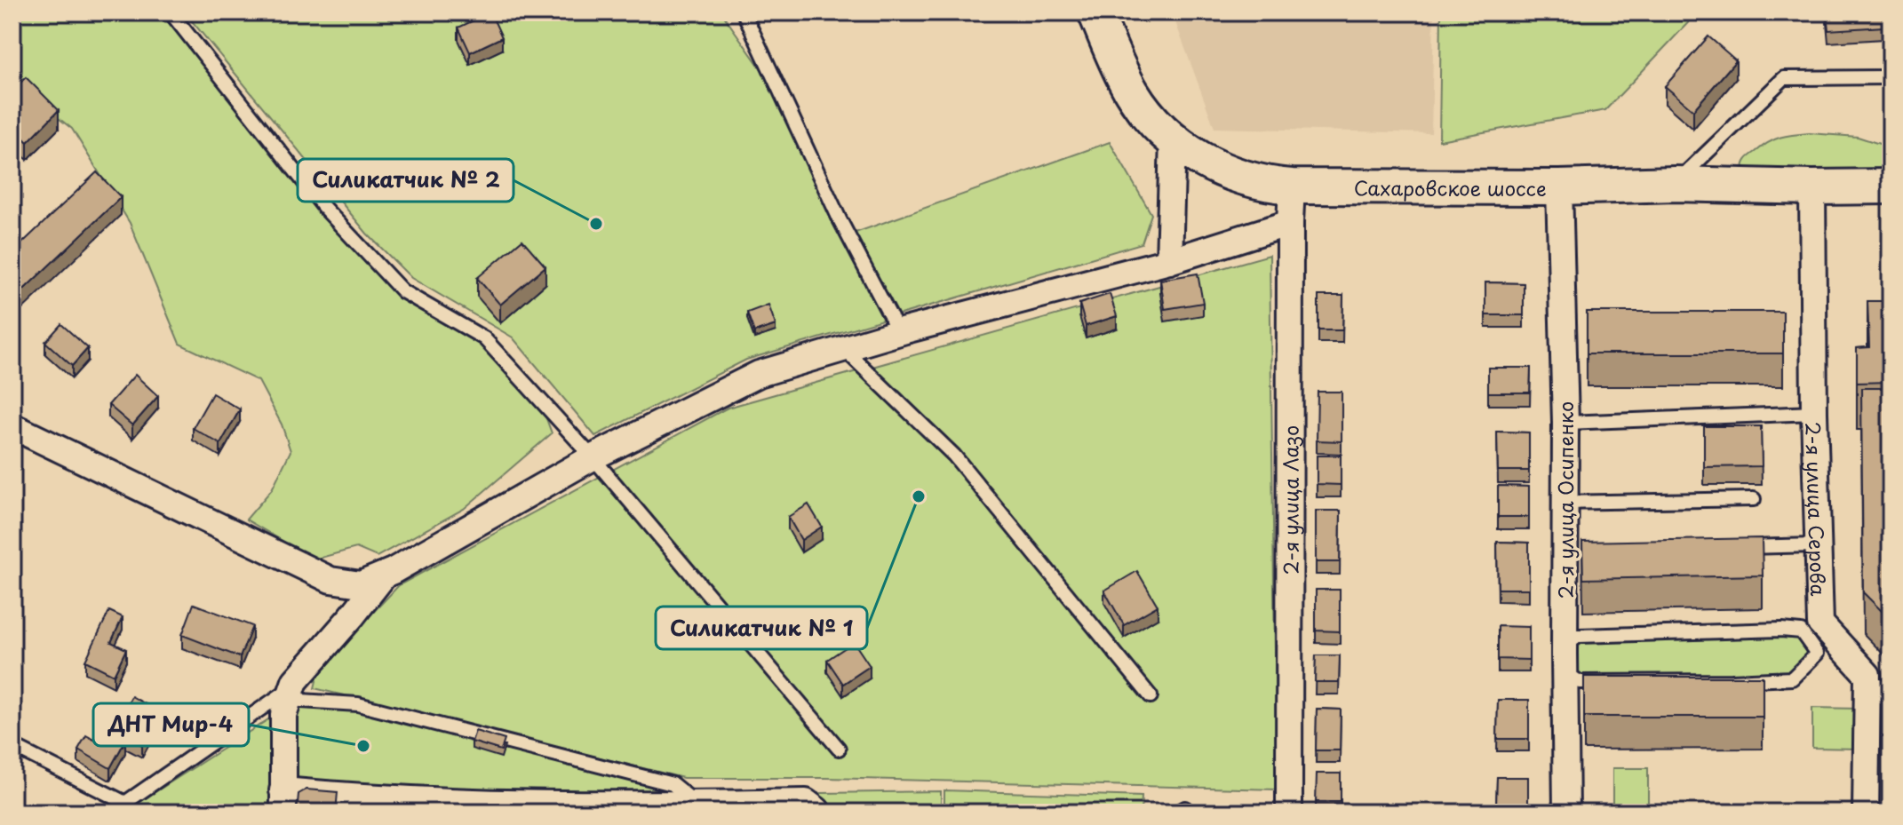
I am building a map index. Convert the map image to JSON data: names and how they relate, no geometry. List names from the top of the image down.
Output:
{
  "streets": {
    "main road": ["Сахаровское шоссе"],
    "street": ["2-я улица Лазо", "2-я улица Осипенко", "2-я улица Серова"]
  },
  "crossings": [
    ["Сахаровское шоссе", "2-я улица Лазо"],
    ["Сахаровское шоссе", "2-я улица Осипенко"],
    ["Сахаровское шоссе", "2-я улица Серова"]
  ],
  "places": ["Силикатчик № 2", "Силикатчик № 1", "ДНТ Мир-4"]
}
